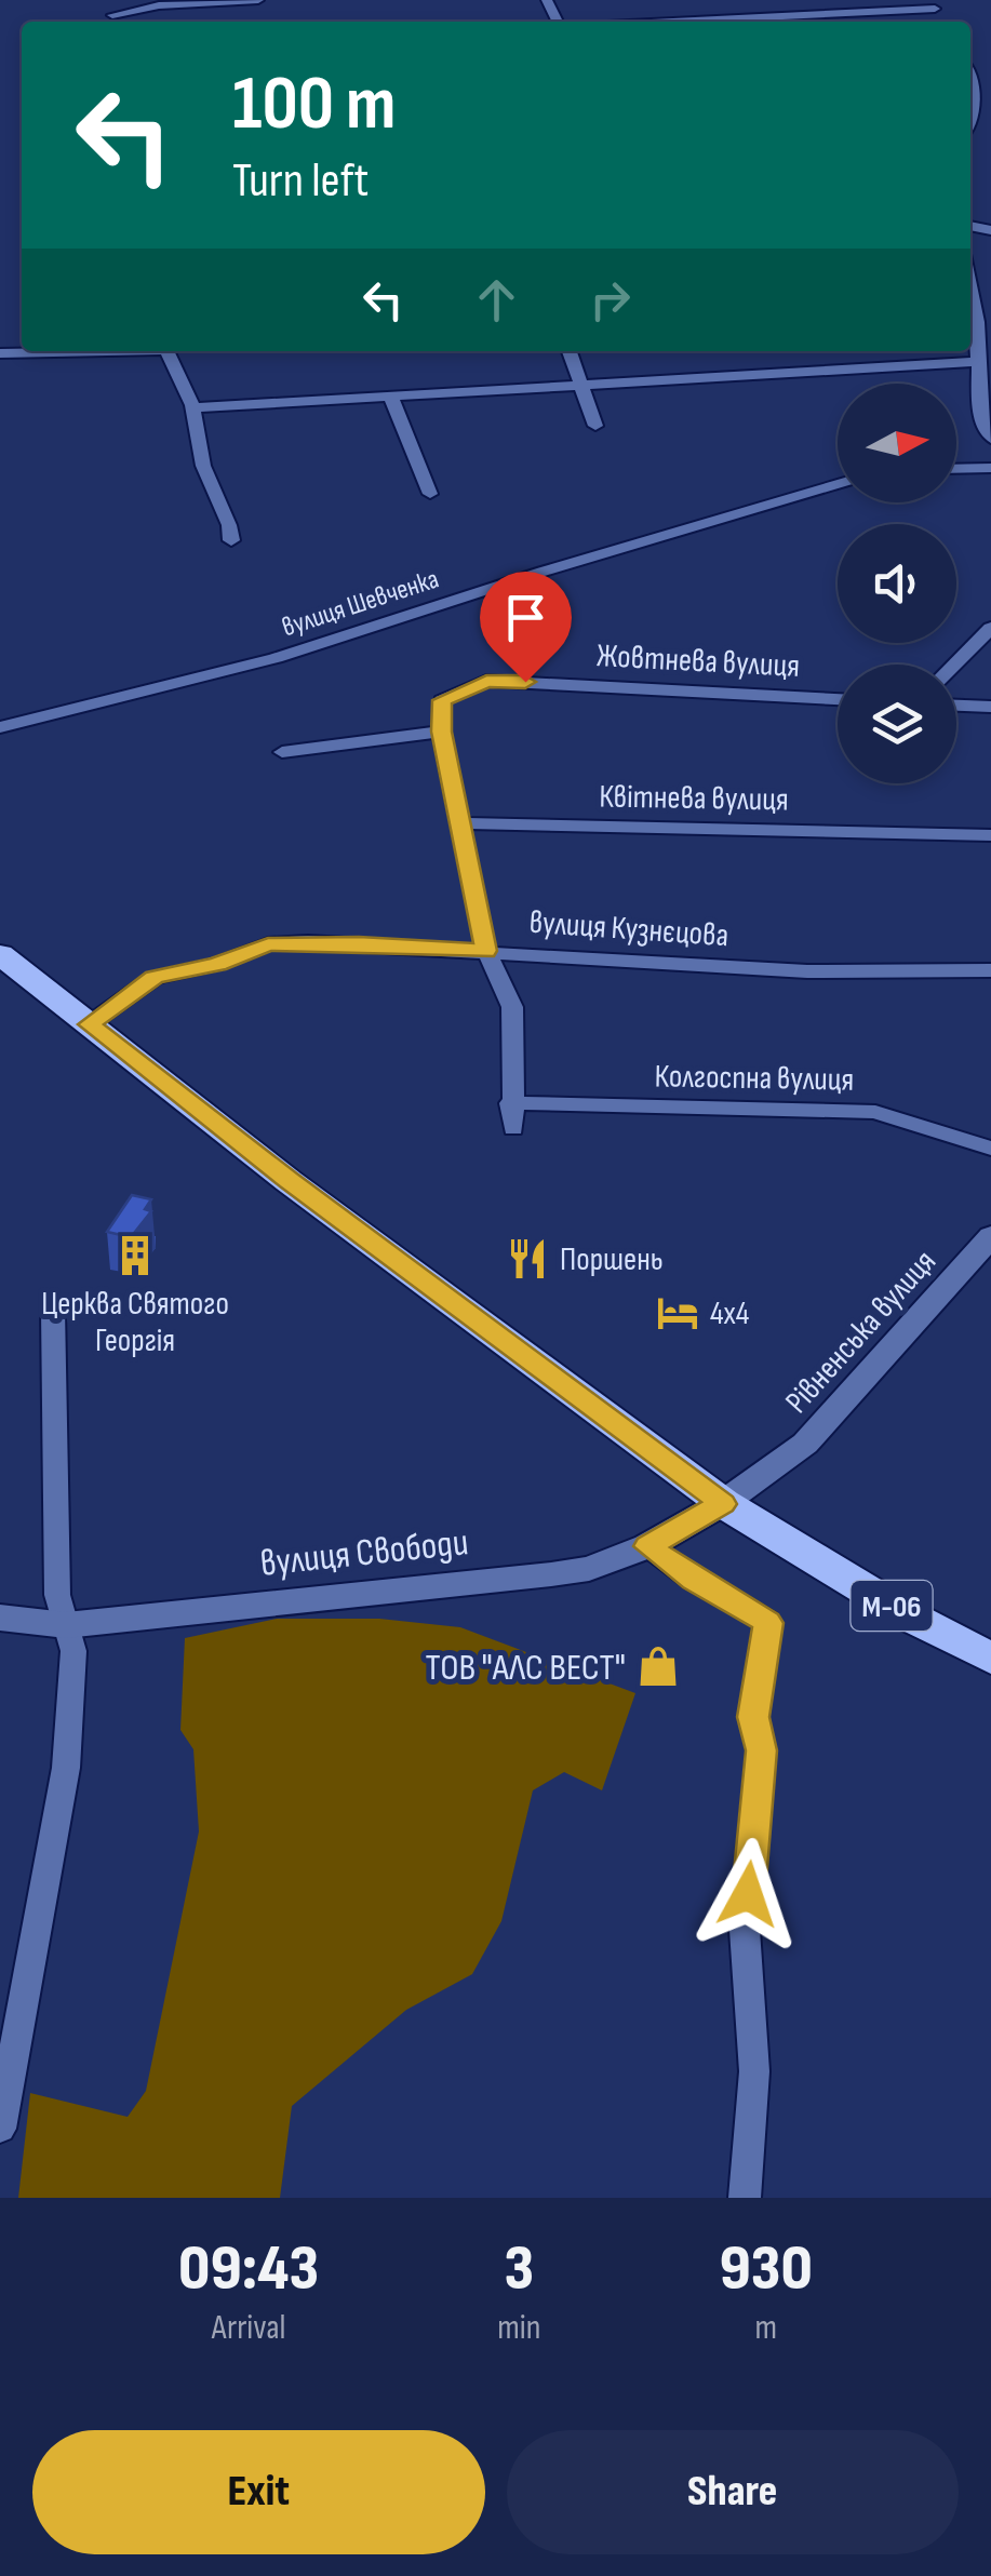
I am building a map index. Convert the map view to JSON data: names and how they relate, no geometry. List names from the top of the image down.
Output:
{
  "streets": {
    "highway": ["М-06"],
    "main road": ["Рівненська вулиця", "вулиця Свободи"],
    "street": [
      "вулиця Шевченка",
      "Жовтнева вулиця",
      "Квітнева вулиця",
      "вулиця Кузнєцова",
      "Колгоспна вулиця"
    ]
  },
  "crossings": [
    ["вулиця Кузнєцова", "М-06"],
    ["Рівненська вулиця", "вулиця Свободи"],
    ["Рівненська вулиця", "М-06"],
    ["вулиця Свободи", "М-06"]
  ],
  "places": {
    "building": ["Церква Святого Георгія"],
    "restaurant": ["Поршень"],
    "hotel": ["4x4"],
    "shop": ["ТОВ \"АЛС ВЕСТ\""]
  },
  "north": "right",
  "page": {
    "turn": ["100 m", "Turn left"],
    "eta": [
      "09:43",
      "Arrival",
      "3",
      "min",
      "930",
      "m"
    ],
    "buttons": ["Exit", "Share"]
  }
}
